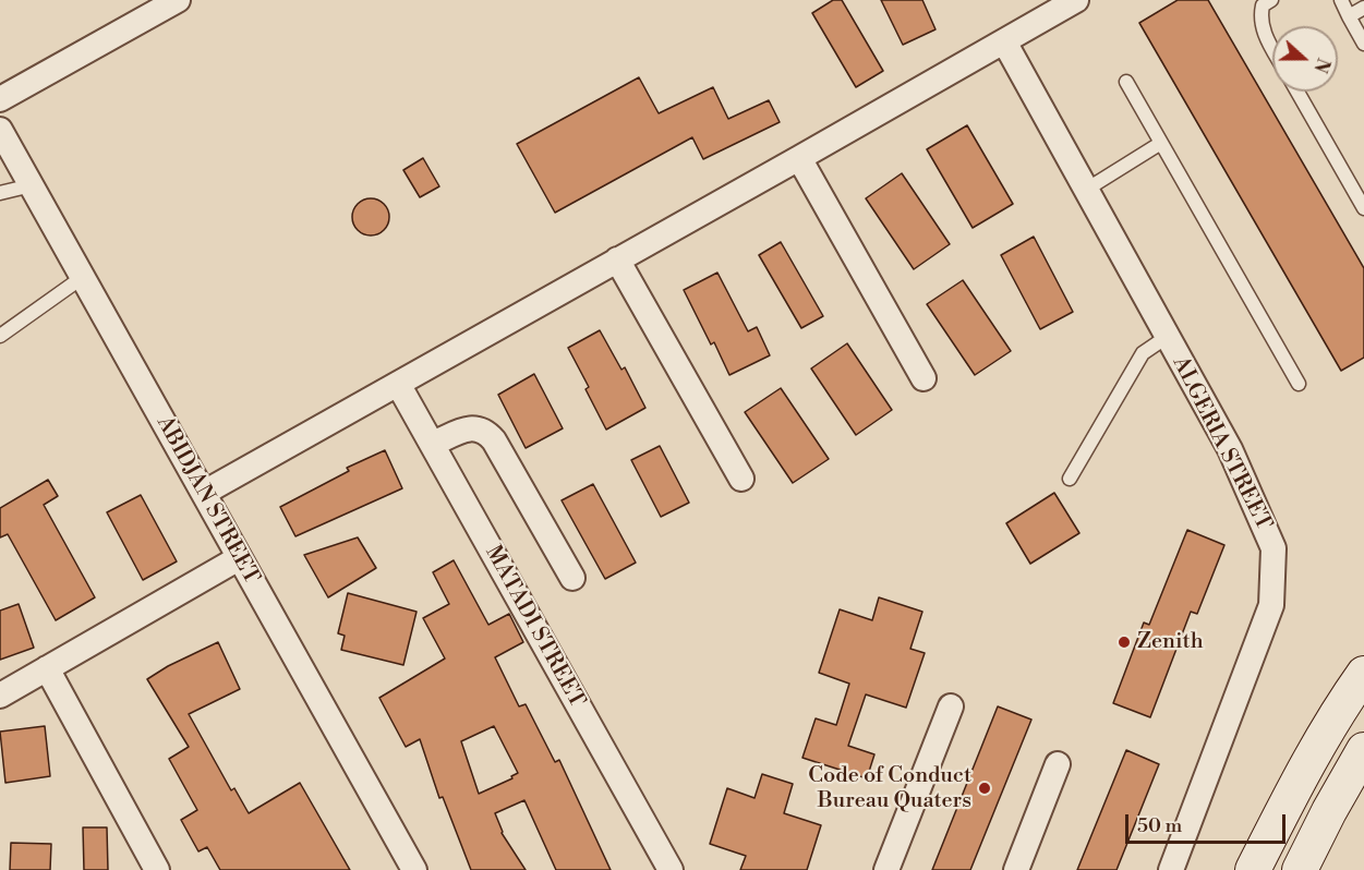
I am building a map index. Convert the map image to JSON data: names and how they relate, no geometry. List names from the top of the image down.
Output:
{
  "streets": {
    "street": ["ALGERIA STREET", "ABIDJAN STREET", "MATADI STREET"]
  },
  "places": ["Zenith", "Code of Conduct Bureau Quaters"],
  "scale_bar": "50 m",
  "north": "right"
}
